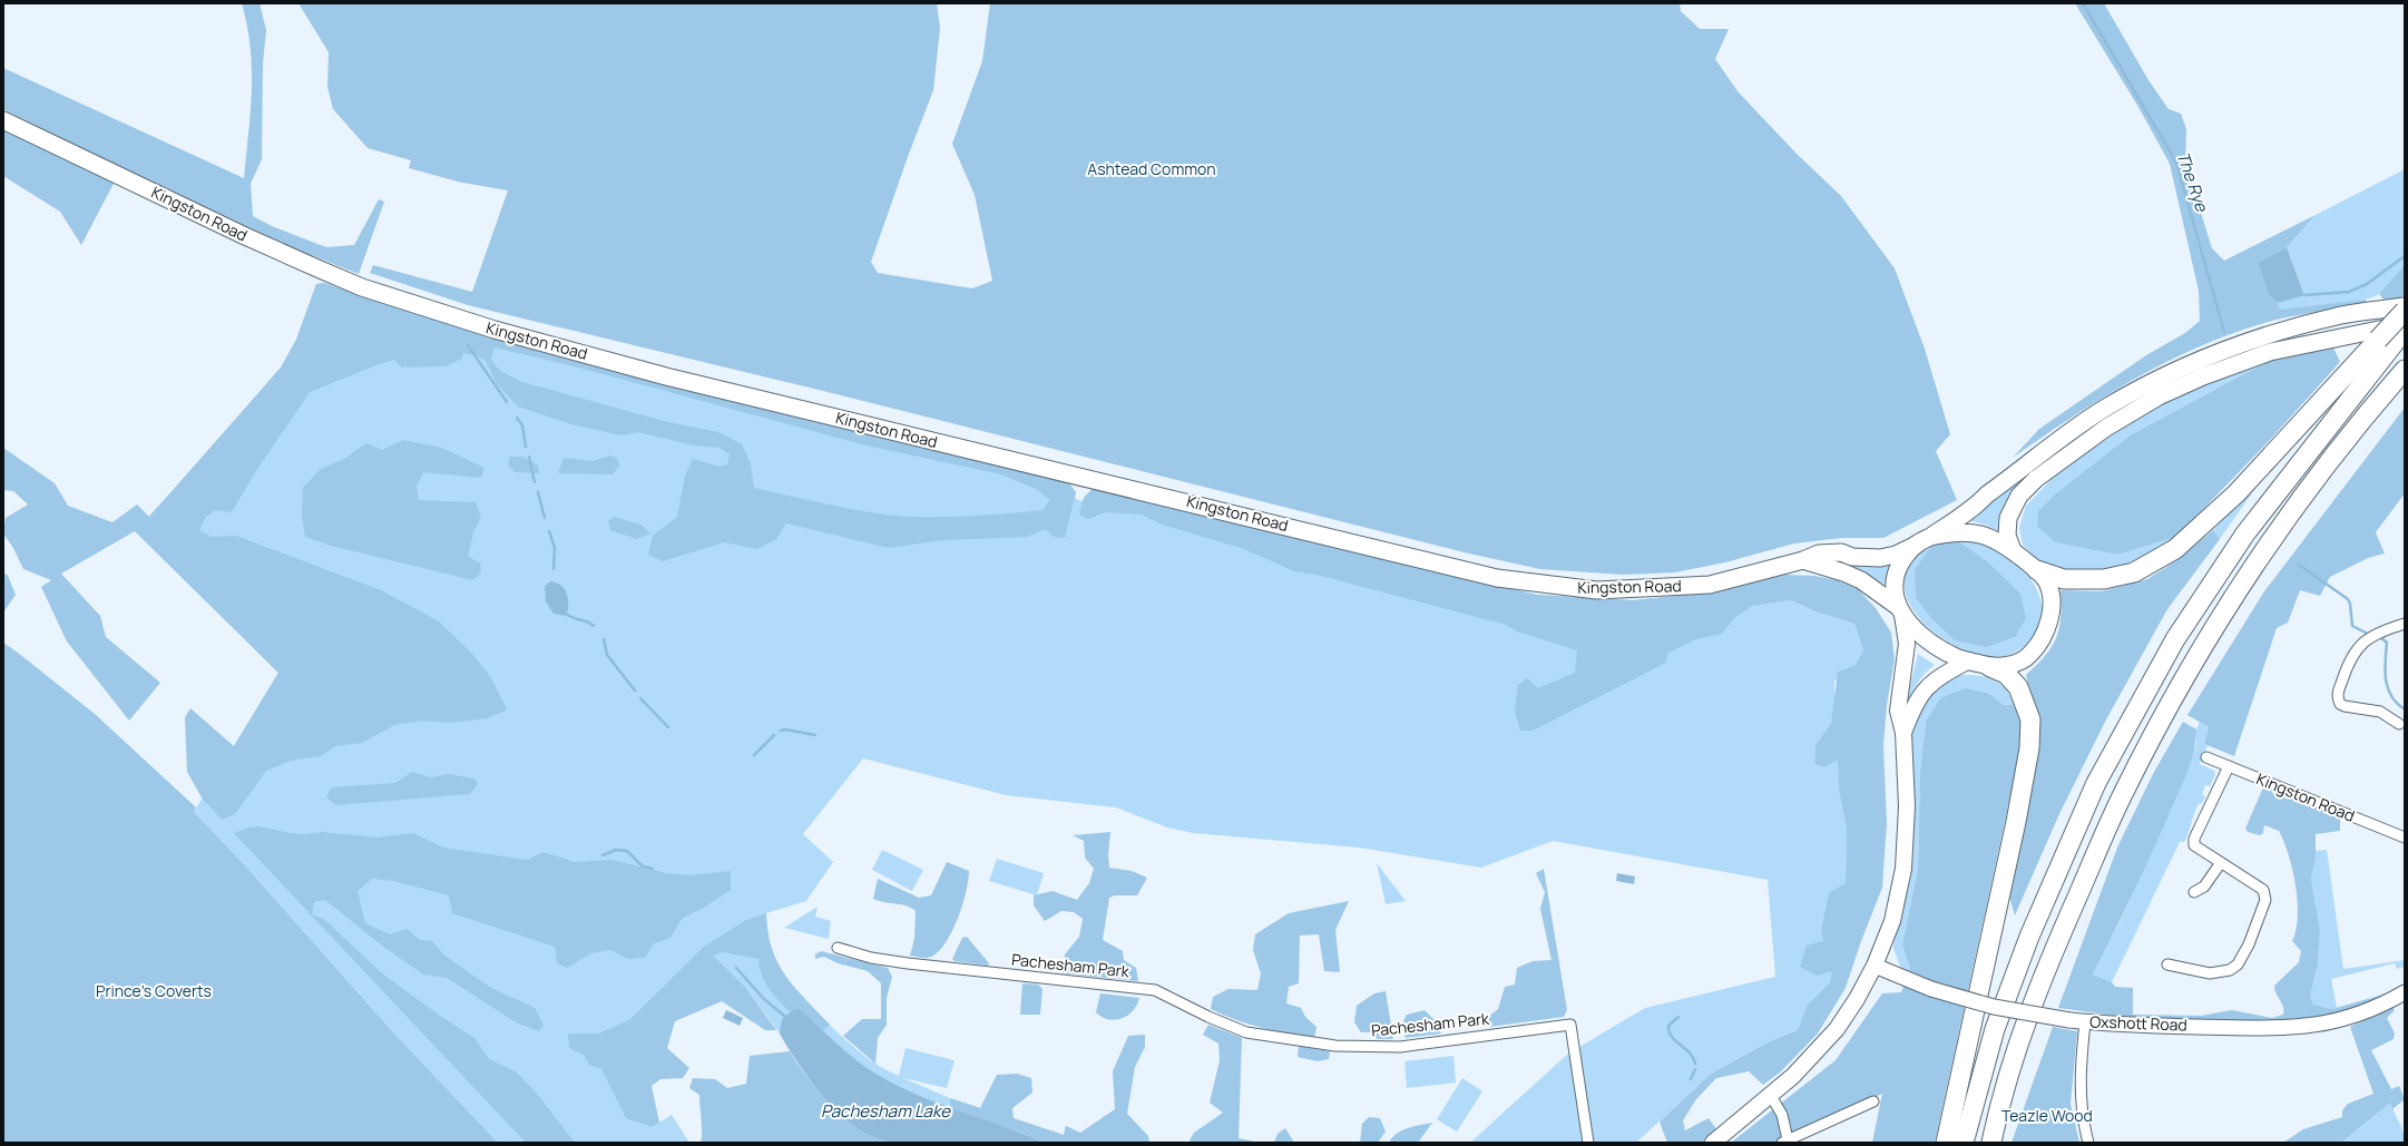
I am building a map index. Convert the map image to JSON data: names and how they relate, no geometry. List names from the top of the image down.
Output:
{
  "streets": {
    "highway": ["Kingston Road"],
    "main road": ["Oxshott Road"],
    "street": ["Pachesham Park"]
  },
  "water": ["The Rye", "Pachesham Lake"],
  "parks": ["Ashtead Common", "Prince's Coverts", "Teazle Wood"]
}
